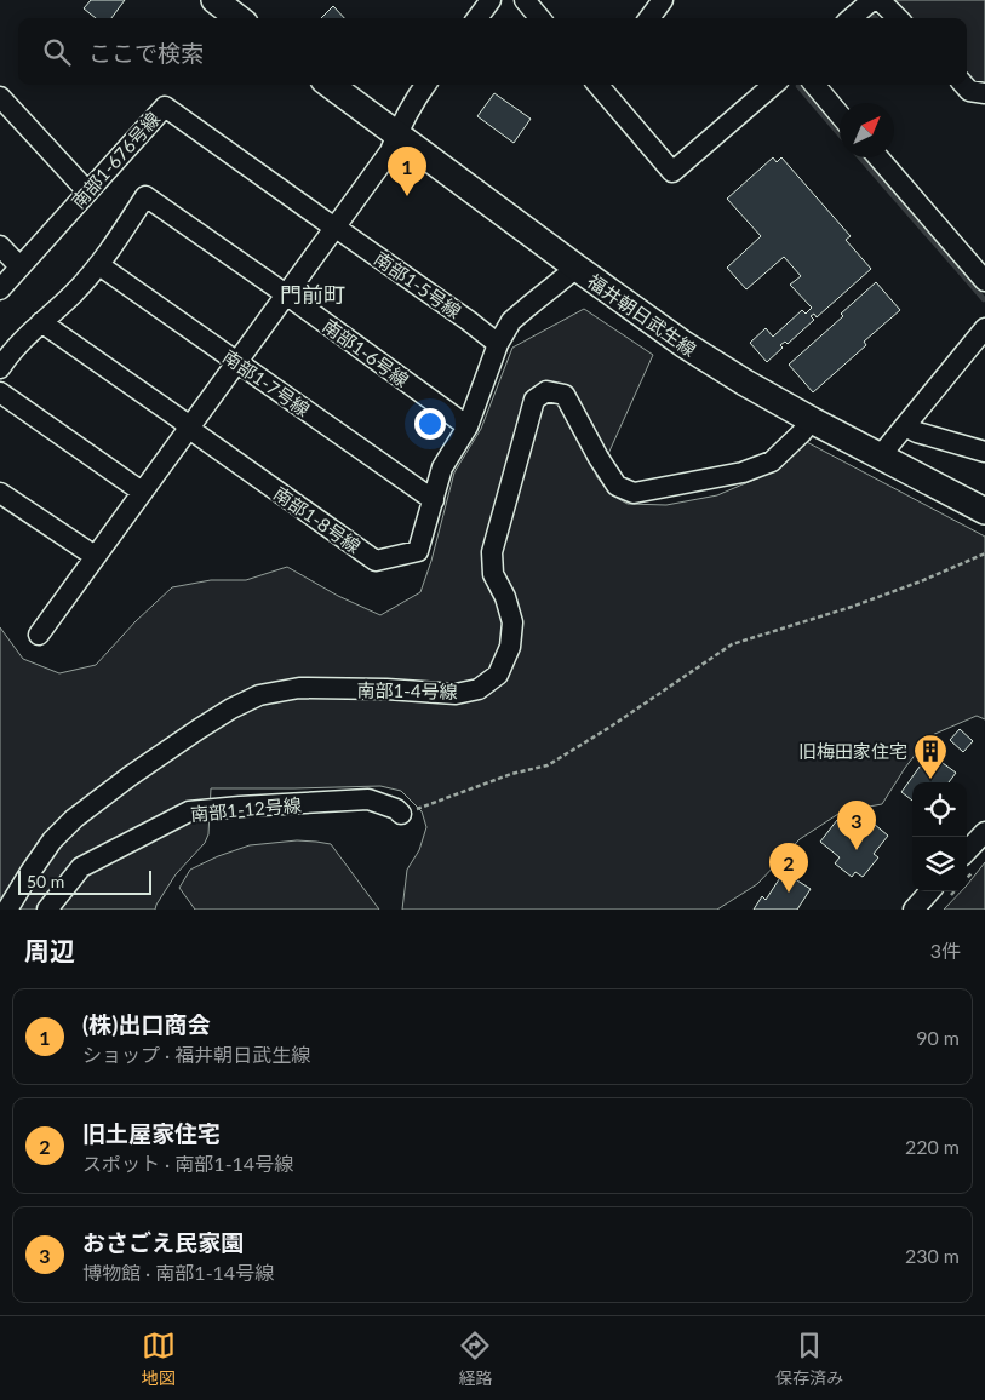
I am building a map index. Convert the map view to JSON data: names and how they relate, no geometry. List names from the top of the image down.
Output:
{
  "streets": {
    "main road": ["福井朝日武生線"],
    "street": [
      "南部1-676号線",
      "南部1-5号線",
      "南部1-6号線",
      "南部1-7号線",
      "南部1-8号線",
      "南部1-4号線",
      "南部1-12号線"
    ]
  },
  "crossings": [
    ["南部1-676号線", "南部1-5号線"],
    ["南部1-5号線", "南部1-8号線"],
    ["福井朝日武生線", "南部1-8号線"],
    ["福井朝日武生線", "南部1-4号線"],
    ["南部1-6号線", "南部1-7号線"],
    ["南部1-6号線", "南部1-8号線"],
    ["南部1-7号線", "南部1-8号線"]
  ],
  "districts": ["門前町"],
  "places": {
    "building": ["旧梅田家住宅"]
  },
  "scale_bar": "50 m",
  "north": "top right",
  "page": {
    "search": "ここで検索",
    "pins": ["1", "3", "2"],
    "scale": "50 m",
    "heading": ["周辺", "3件"],
    "list": [
      {
        "mark": "1",
        "name": "(株)出口商会",
        "note": "ショップ · 福井朝日武生線",
        "value": "90 m"
      },
      {
        "mark": "2",
        "name": "旧土屋家住宅",
        "note": "スポット · 南部1-14号線",
        "value": "220 m"
      },
      {
        "mark": "3",
        "name": "おさごえ民家園",
        "note": "博物館 · 南部1-14号線",
        "value": "230 m"
      }
    ],
    "nav": ["地図", "経路", "保存済み"]
  }
}
